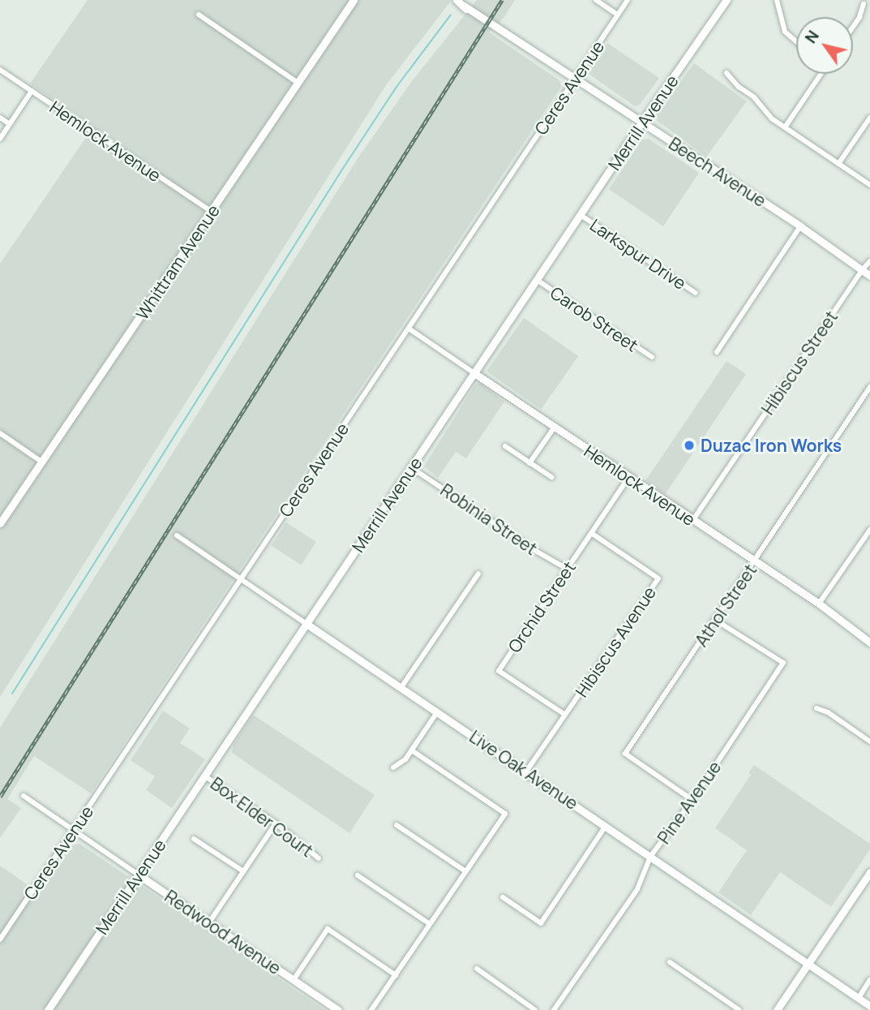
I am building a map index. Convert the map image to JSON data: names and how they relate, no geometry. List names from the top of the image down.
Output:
{
  "streets": {
    "street": [
      "Ceres Avenue",
      "Merrill Avenue",
      "Hemlock Avenue",
      "Beech Avenue",
      "Larkspur Drive",
      "Whittram Avenue",
      "Carob Street",
      "Hibiscus Street",
      "Robinia Street",
      "Athol Street",
      "Orchid Street",
      "Hibiscus Avenue",
      "Live Oak Avenue",
      "Pine Avenue",
      "Box Elder Court",
      "Redwood Avenue"
    ]
  },
  "crossings": [
    ["Ceres Avenue", "Hemlock Avenue"],
    ["Ceres Avenue", "Beech Avenue"],
    ["Ceres Avenue", "Live Oak Avenue"],
    ["Ceres Avenue", "Redwood Avenue"],
    ["Merrill Avenue", "Hemlock Avenue"],
    ["Merrill Avenue", "Beech Avenue"],
    ["Merrill Avenue", "Larkspur Drive"],
    ["Merrill Avenue", "Carob Street"],
    ["Merrill Avenue", "Robinia Street"],
    ["Merrill Avenue", "Live Oak Avenue"],
    ["Merrill Avenue", "Box Elder Court"],
    ["Merrill Avenue", "Redwood Avenue"],
    ["Hemlock Avenue", "Whittram Avenue"],
    ["Hemlock Avenue", "Hibiscus Street"],
    ["Hemlock Avenue", "Athol Street"],
    ["Hemlock Avenue", "Orchid Street"],
    ["Beech Avenue", "Hibiscus Street"],
    ["Robinia Street", "Orchid Street"],
    ["Athol Street", "Pine Avenue"],
    ["Orchid Street", "Hibiscus Avenue"],
    ["Hibiscus Avenue", "Live Oak Avenue"],
    ["Live Oak Avenue", "Pine Avenue"]
  ],
  "places": ["Duzac Iron Works"],
  "north": "top left"
}
